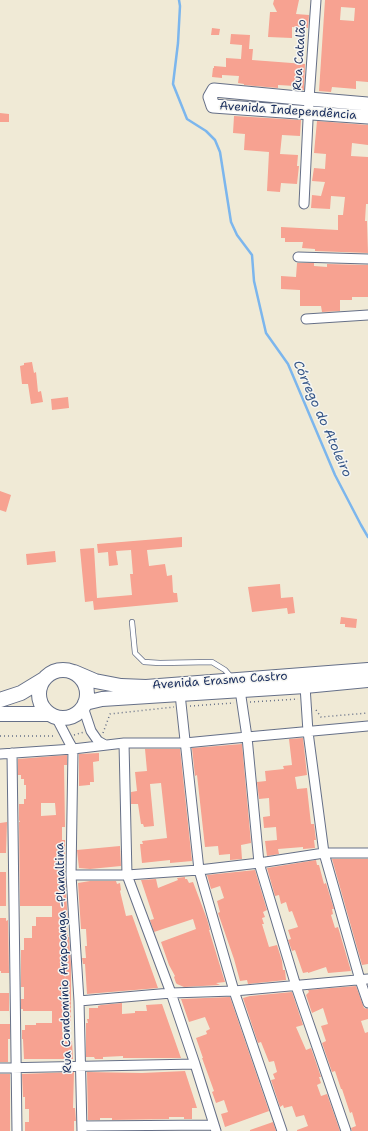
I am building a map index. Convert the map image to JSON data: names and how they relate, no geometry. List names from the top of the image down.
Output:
{
  "streets": {
    "main road": ["Avenida Erasmo Castro"],
    "street": ["Rua Catalão", "Avenida Independência", "Rua Condomínio Arapoanga -Planaltina"]
  },
  "crossings": [
    ["Rua Catalão", "Avenida Independência"],
    ["Avenida Erasmo Castro", "Rua Condomínio Arapoanga -Planaltina"]
  ],
  "water": ["Córrego do Atoleiro"]
}
